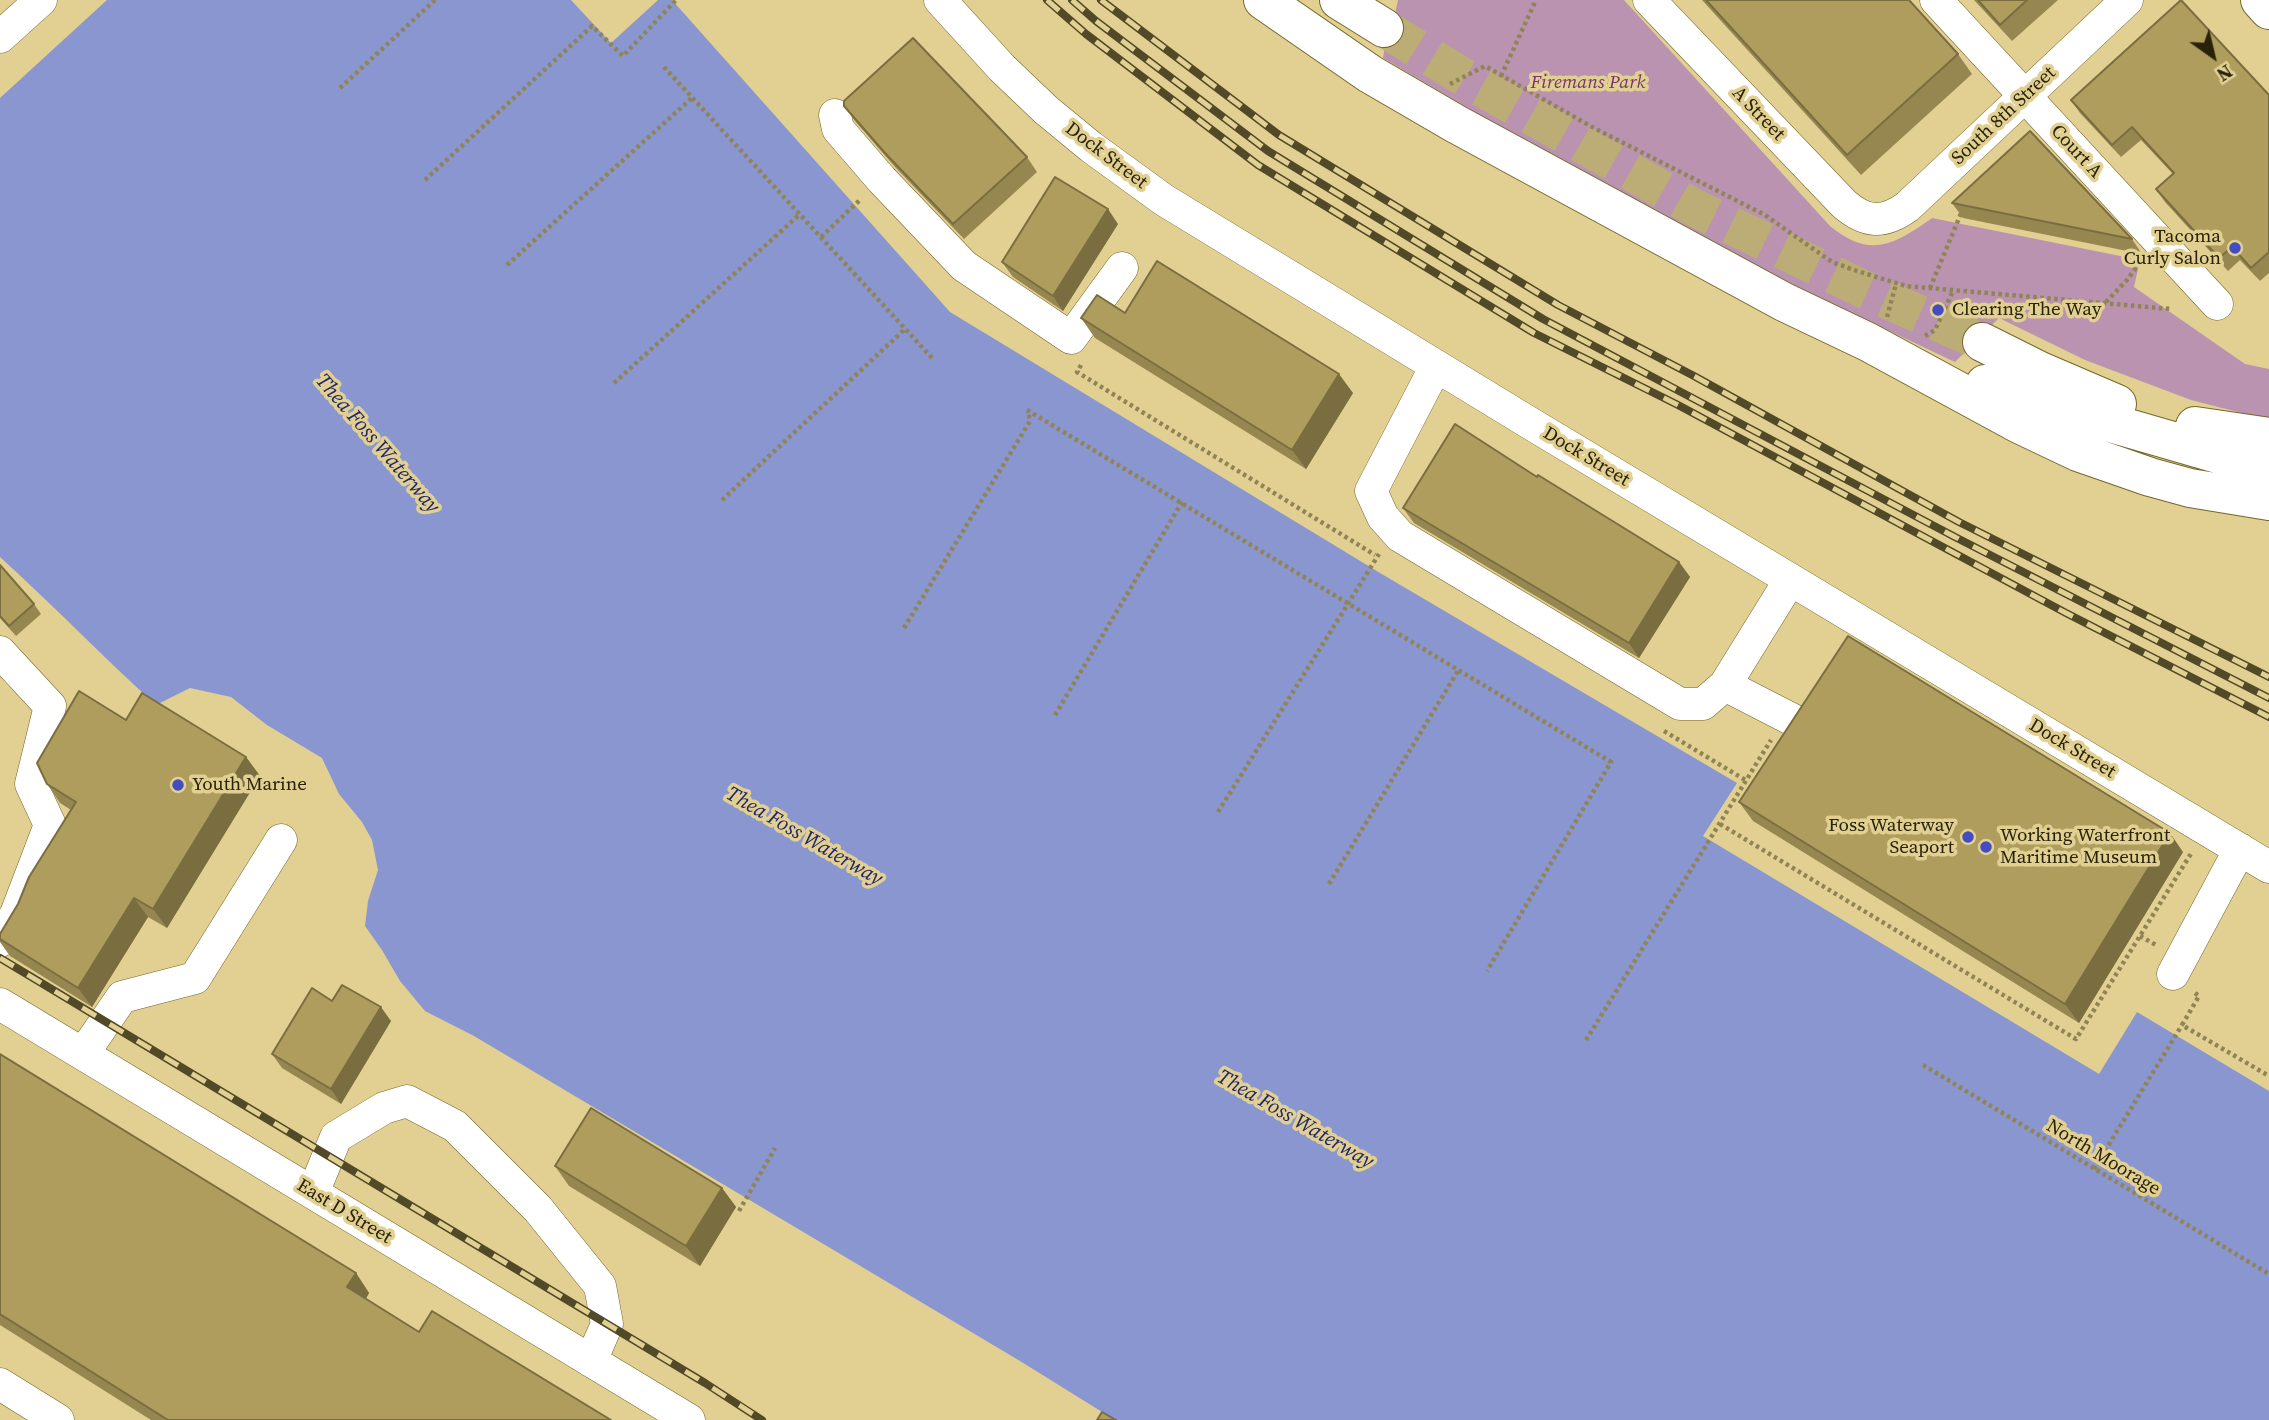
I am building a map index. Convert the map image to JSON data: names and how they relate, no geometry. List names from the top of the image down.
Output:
{
  "streets": {
    "street": [
      "A Street",
      "South 8th Street",
      "Court A",
      "Dock Street",
      "East D Street"
    ],
    "path": ["North Moorage"]
  },
  "crossings": [
    ["A Street", "South 8th Street"],
    ["South 8th Street", "Court A"]
  ],
  "water": ["Thea Foss Waterway"],
  "parks": ["Firemans Park"],
  "places": [
    "Tacoma Curly Salon",
    "Clearing The Way",
    "Youth Marine",
    "Foss Waterway Seaport",
    "Working Waterfront Maritime Museum"
  ],
  "north": "bottom right"
}
